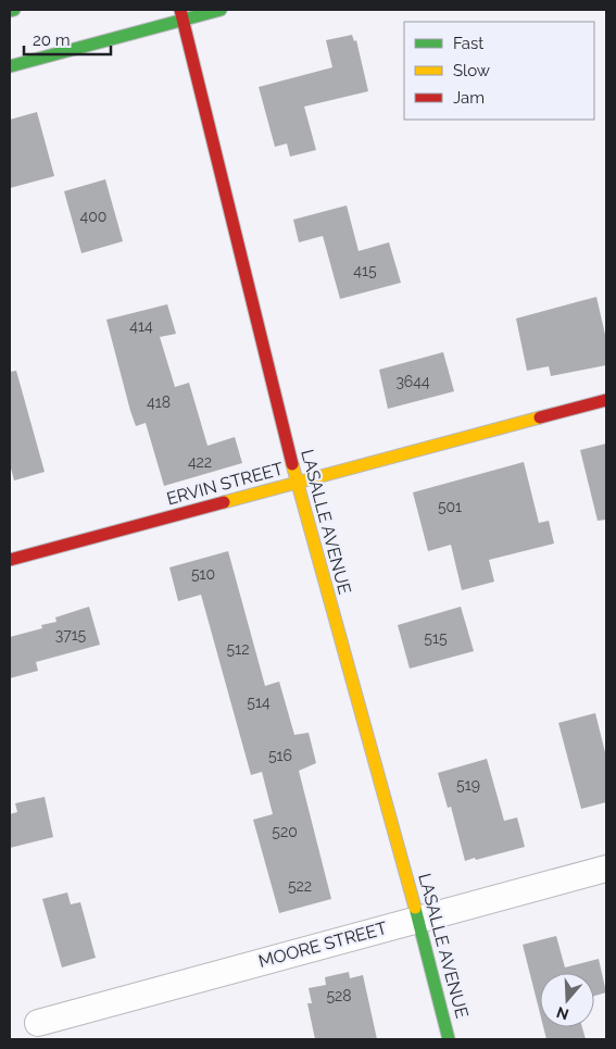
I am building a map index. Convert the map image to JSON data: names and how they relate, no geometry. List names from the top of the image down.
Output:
{
  "streets": {
    "main road": ["ERVIN STREET", "LASALLE AVENUE"],
    "street": ["MOORE STREET"]
  },
  "crossings": [
    ["ERVIN STREET", "LASALLE AVENUE"],
    ["LASALLE AVENUE", "MOORE STREET"]
  ],
  "house_numbers": [
    "400",
    "415",
    "414",
    "3644",
    "418",
    "422",
    "501",
    "510",
    "3715",
    "515",
    "512",
    "514",
    "516",
    "519",
    "520",
    "522",
    "528"
  ],
  "legend": ["Fast", "Slow", "Jam"],
  "scale_bar": "20 m",
  "north": "bottom"
}
